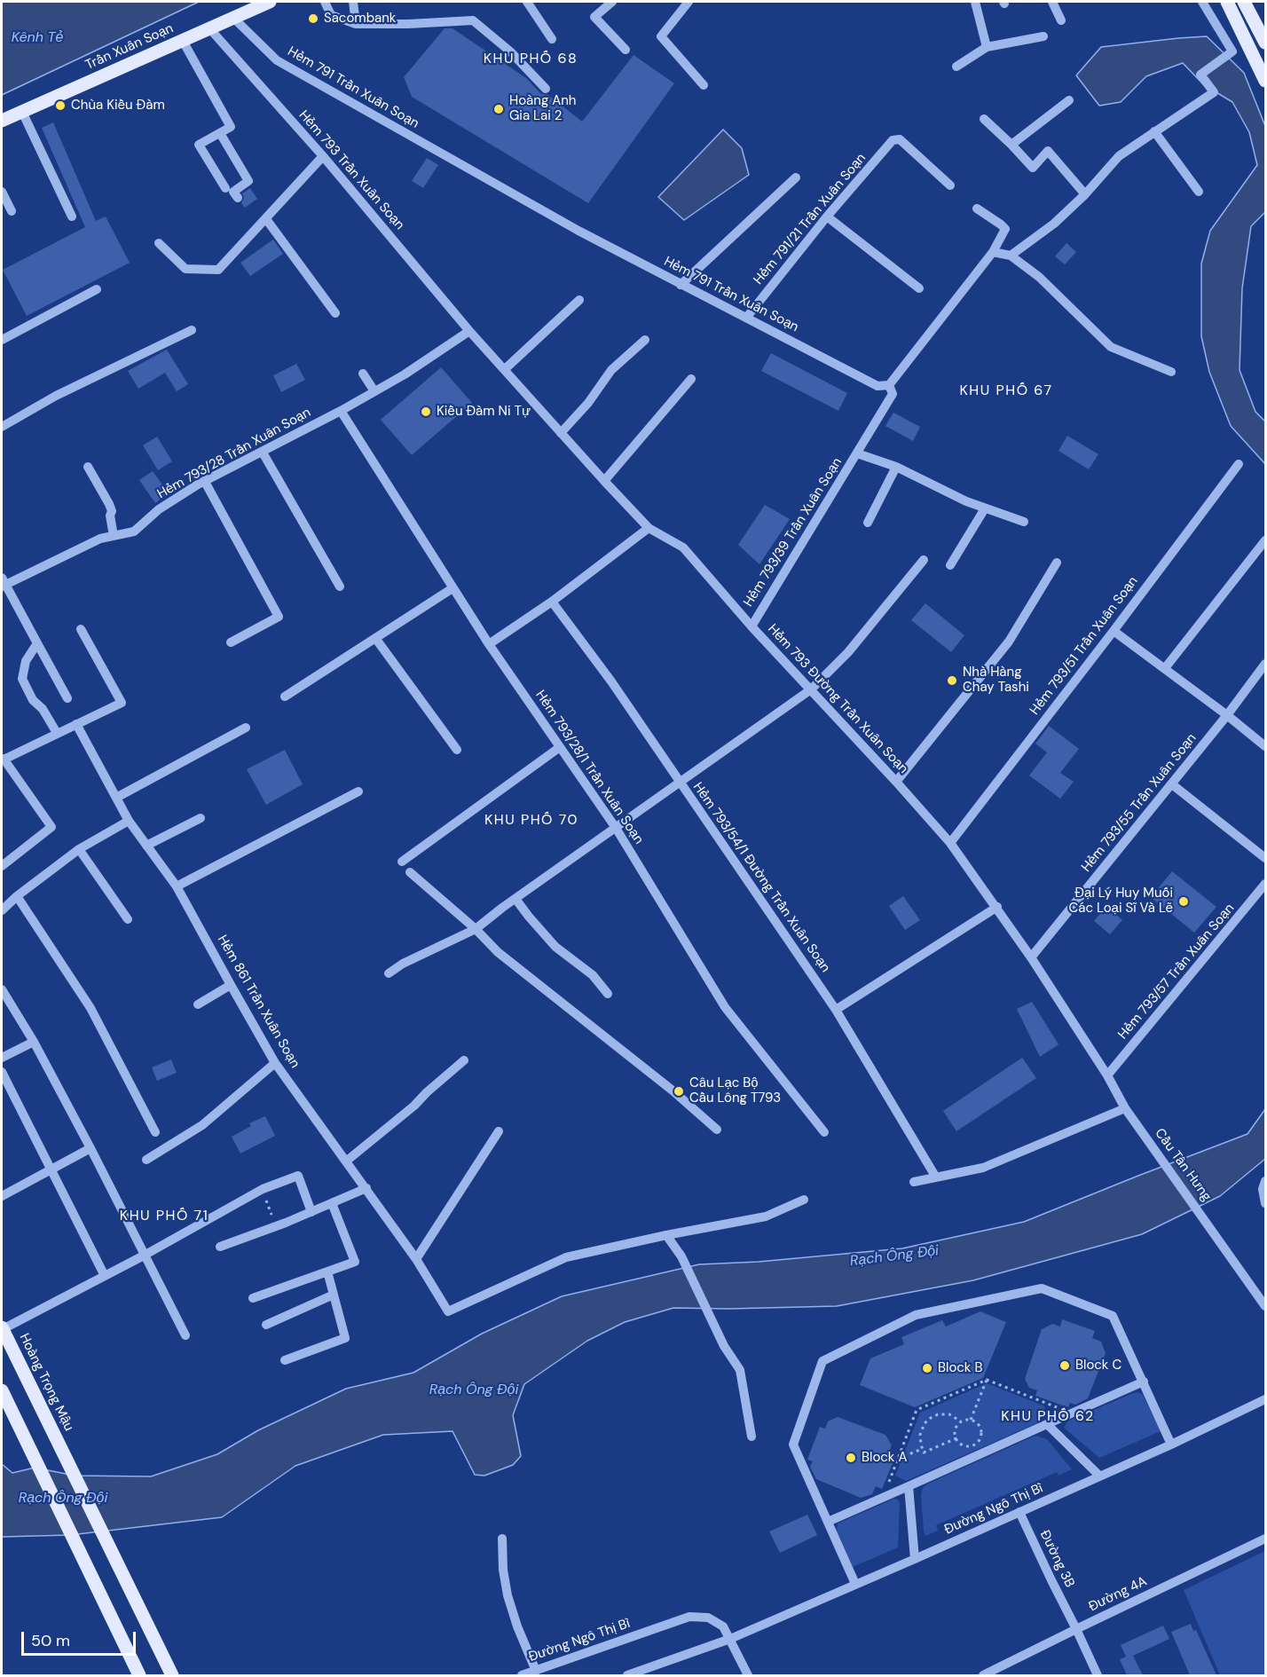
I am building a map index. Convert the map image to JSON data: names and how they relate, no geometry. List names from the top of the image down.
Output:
{
  "streets": {
    "main road": ["Trần Xuân Soạn", "Hoàng Trọng Mậu"],
    "street": [
      "Hẻm 791 Trần Xuân Soạn",
      "Hẻm 793 Trần Xuân Soạn",
      "Hẻm 791/21 Trần Xuân Soạn",
      "Hẻm 793/28 Trần Xuân Soạn",
      "Hẻm 793/39 Trần Xuân Soạn",
      "Hẻm 793/51 Trần Xuân Soạn",
      "Hẻm 793 Đường Trần Xuân Soạn",
      "Hẻm 793/28/1 Trần Xuân Soạn",
      "Hẻm 793/55 Trần Xuân Soạn",
      "Hẻm 793/54/1 Đường Trần Xuân Soạn",
      "Hẻm 793/57 Trần Xuân Soạn",
      "Hẻm 861 Trần Xuân Soạn",
      "Cầu Tân Hưng",
      "Đường Ngô Thị Bì",
      "Đường 3B",
      "Đường 4A"
    ]
  },
  "crossings": [
    ["Trần Xuân Soạn", "Hẻm 791 Trần Xuân Soạn"],
    ["Trần Xuân Soạn", "Hẻm 793 Trần Xuân Soạn"],
    ["Hẻm 791 Trần Xuân Soạn", "Hẻm 791/21 Trần Xuân Soạn"],
    ["Hẻm 791 Trần Xuân Soạn", "Hẻm 793/39 Trần Xuân Soạn"],
    ["Hẻm 793 Trần Xuân Soạn", "Hẻm 793/28 Trần Xuân Soạn"],
    ["Hẻm 793 Trần Xuân Soạn", "Hẻm 793 Đường Trần Xuân Soạn"],
    ["Hẻm 793/28 Trần Xuân Soạn", "Hẻm 793 Đường Trần Xuân Soạn"],
    ["Hẻm 793/28 Trần Xuân Soạn", "Hẻm 793/28/1 Trần Xuân Soạn"],
    ["Hẻm 793/39 Trần Xuân Soạn", "Hẻm 793 Đường Trần Xuân Soạn"],
    ["Hẻm 793/51 Trần Xuân Soạn", "Hẻm 793 Đường Trần Xuân Soạn"],
    ["Hẻm 793 Đường Trần Xuân Soạn", "Hẻm 793/55 Trần Xuân Soạn"],
    ["Hẻm 793 Đường Trần Xuân Soạn", "Hẻm 793/57 Trần Xuân Soạn"],
    ["Hẻm 793 Đường Trần Xuân Soạn", "Cầu Tân Hưng"],
    ["Đường Ngô Thị Bì", "Đường 3B"],
    ["Đường 3B", "Đường 4A"]
  ],
  "districts": [
    "KHU PHỐ 68",
    "KHU PHỐ 67",
    "KHU PHỐ 70",
    "KHU PHỐ 71",
    "KHU PHỐ 62"
  ],
  "water": ["Kênh Tẻ", "Rạch Ông Đội"],
  "places": [
    "Sacombank",
    "Chùa Kiều Đàm",
    "Hoàng Anh Gia Lai 2",
    "Kiều Đàm Ni Tự",
    "Nhà Hàng Chay Tashi",
    "Đại Lý Huy Muối Các Loại Sĩ Và Lẽ",
    "Câu Lạc Bộ Cầu Lông T793",
    "Block C",
    "Block B",
    "Block A"
  ],
  "scale_bar": "50 m"
}
